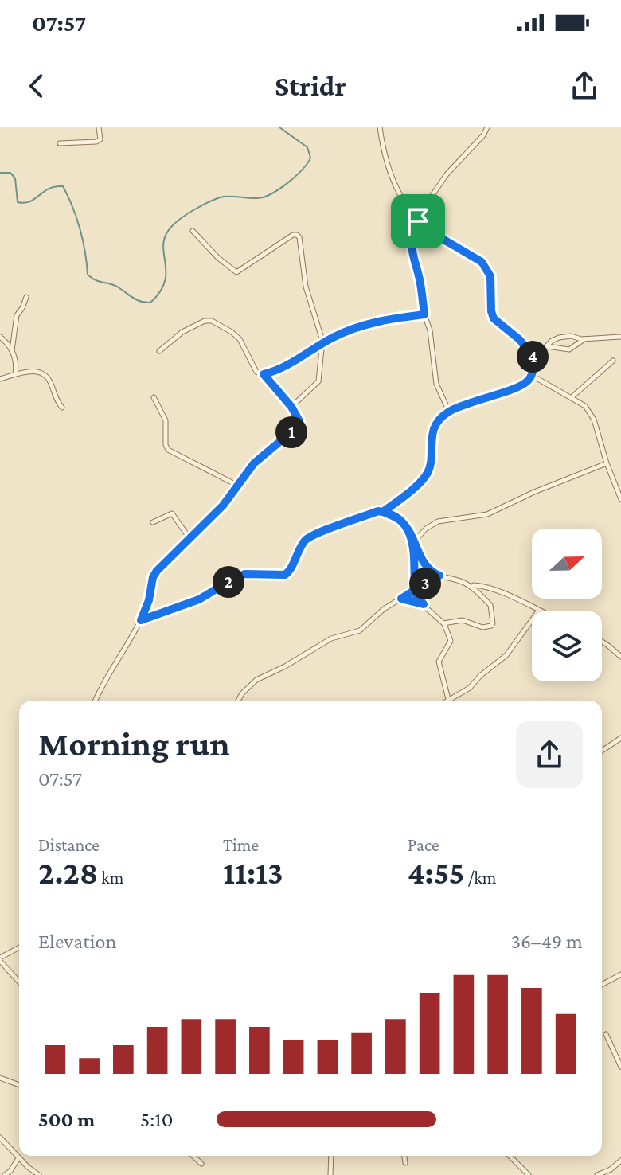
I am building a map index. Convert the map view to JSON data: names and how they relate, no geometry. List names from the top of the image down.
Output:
{
  "north": "right",
  "page": {
    "status": "07:57",
    "header": "Stridr",
    "pins": [
      "4",
      "1",
      "2",
      "3"
    ],
    "heading": ["Morning run", "07:57"],
    "stats": [
      ["Distance", "2.28 km"],
      ["Time", "11:13"],
      ["Pace", "4:55 /km"]
    ],
    "chart": ["Elevation", "36–49 m"],
    "list": [
      {
        "name": "500 m",
        "note": "5:10"
      }
    ]
  }
}
